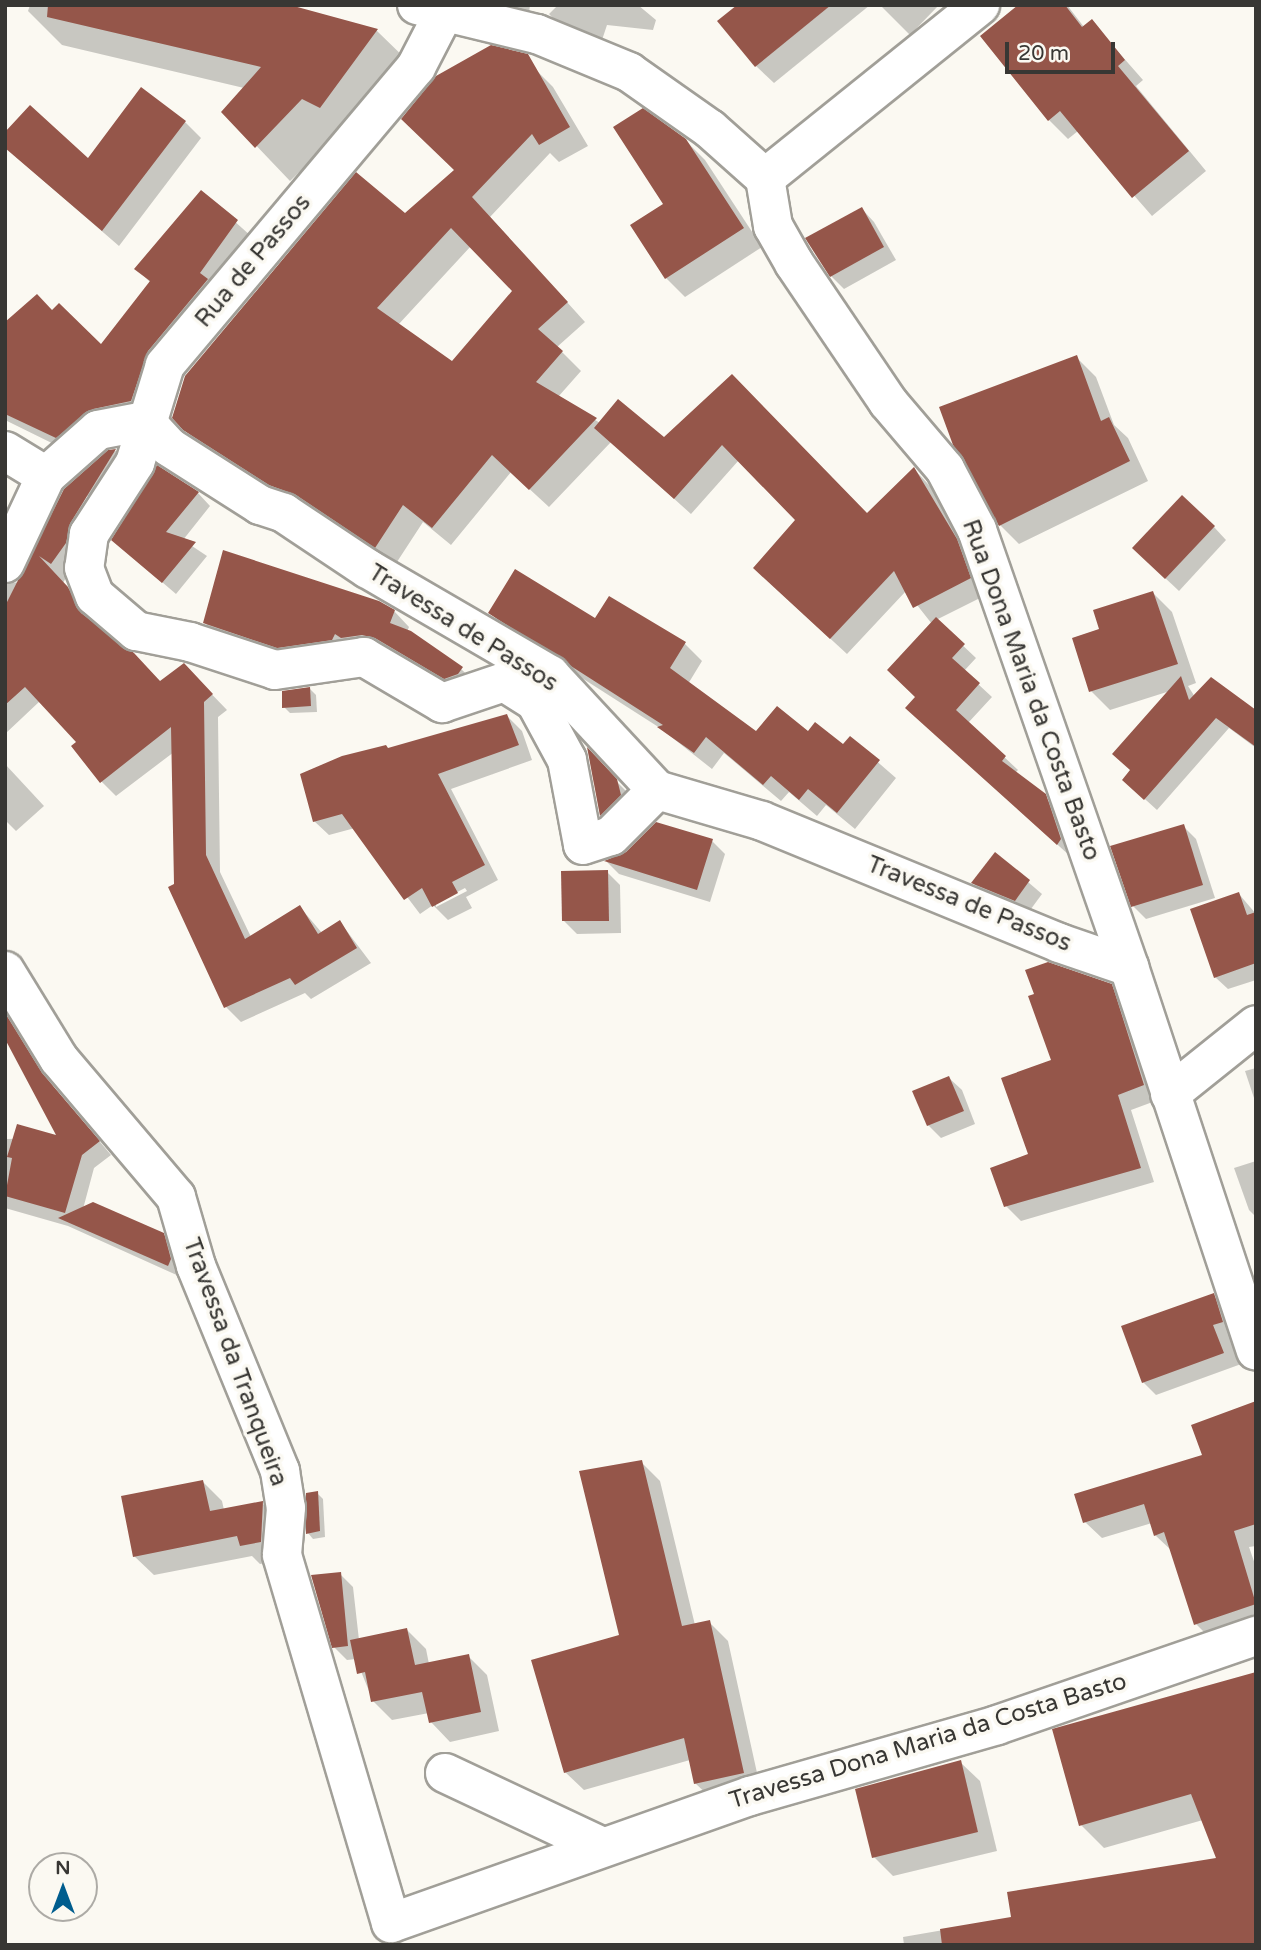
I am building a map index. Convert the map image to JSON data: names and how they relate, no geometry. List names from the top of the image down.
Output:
{
  "streets": {
    "street": [
      "Rua de Passos",
      "Travessa de Passos",
      "Rua Dona Maria da Costa Basto",
      "Travessa da Tranqueira",
      "Travessa Dona Maria da Costa Basto"
    ]
  },
  "crossings": [
    ["Rua de Passos", "Travessa de Passos"],
    ["Travessa de Passos", "Rua Dona Maria da Costa Basto"],
    ["Travessa da Tranqueira", "Travessa Dona Maria da Costa Basto"]
  ],
  "scale_bar": "20 m",
  "north": "top"
}
